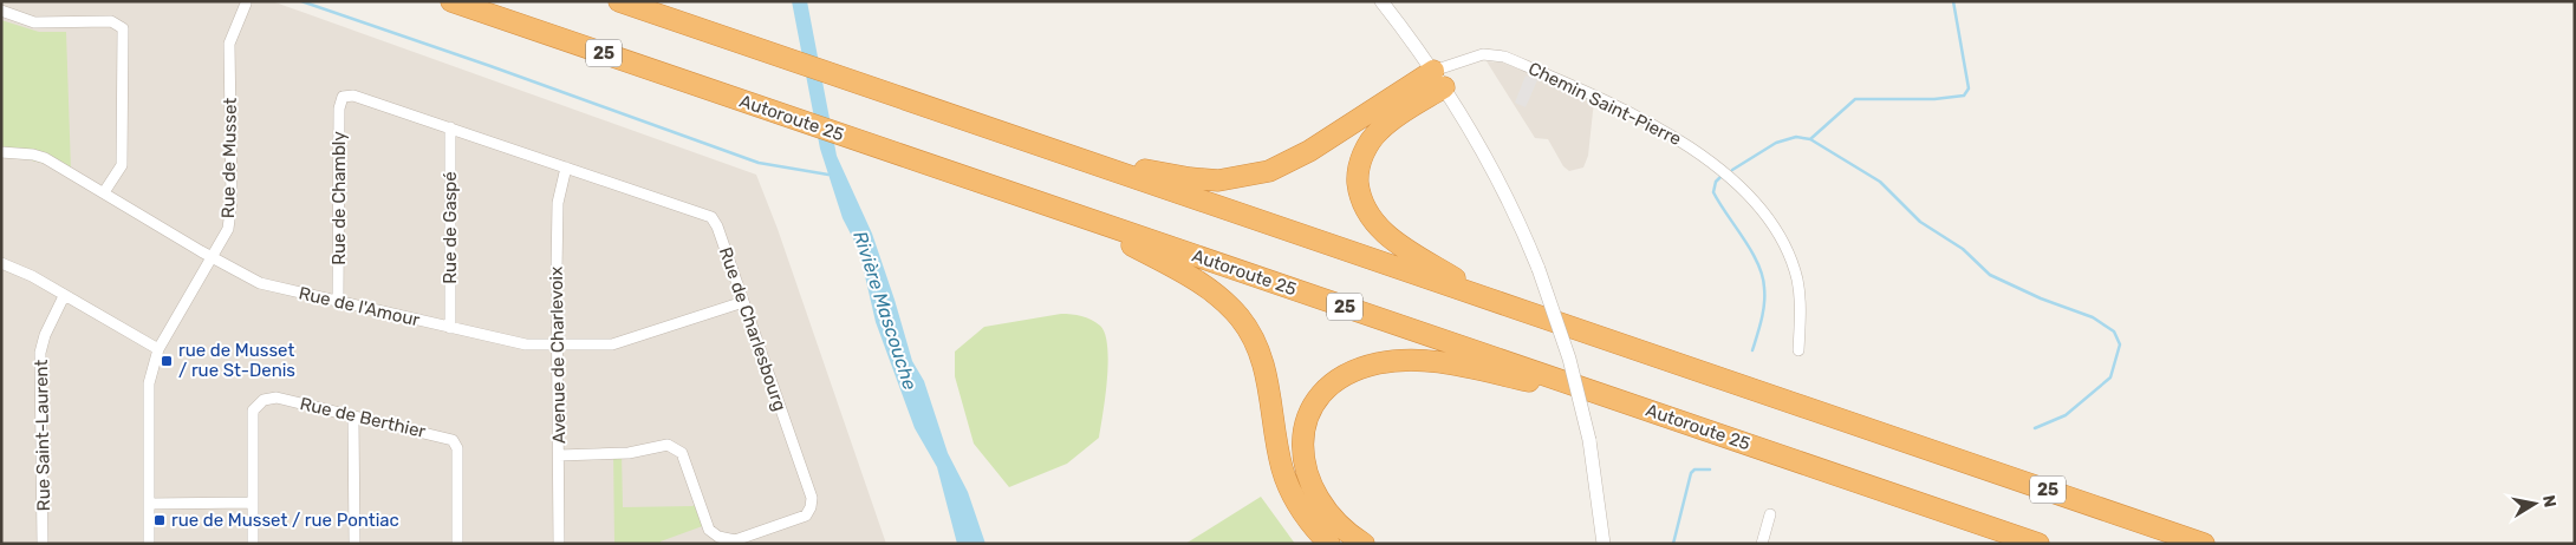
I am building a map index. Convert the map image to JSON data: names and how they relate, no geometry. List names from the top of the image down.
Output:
{
  "streets": {
    "highway": ["25", "Autoroute 25"],
    "street": [
      "Chemin Saint-Pierre",
      "Rue de Musset",
      "Rue de Chambly",
      "Rue de Gaspé",
      "Rue de l'Amour",
      "Rue de Charlesbourg",
      "Avenue de Charlevoix",
      "Rue de Berthier",
      "Rue Saint-Laurent"
    ]
  },
  "crossings": [
    ["Rue de Musset", "Rue de l'Amour"],
    ["Rue de Chambly", "Rue de l'Amour"],
    ["Rue de Chambly", "Rue de Charlesbourg"],
    ["Rue de Gaspé", "Rue de l'Amour"],
    ["Rue de Gaspé", "Rue de Charlesbourg"],
    ["Rue de l'Amour", "Rue de Charlesbourg"],
    ["Rue de l'Amour", "Avenue de Charlevoix"],
    ["Rue de Charlesbourg", "Avenue de Charlevoix"]
  ],
  "water": ["Rivière Mascouche"],
  "places": {
    "transit": ["rue de Musset / rue St-Denis", "rue de Musset / rue Pontiac"]
  },
  "north": "right"
}
